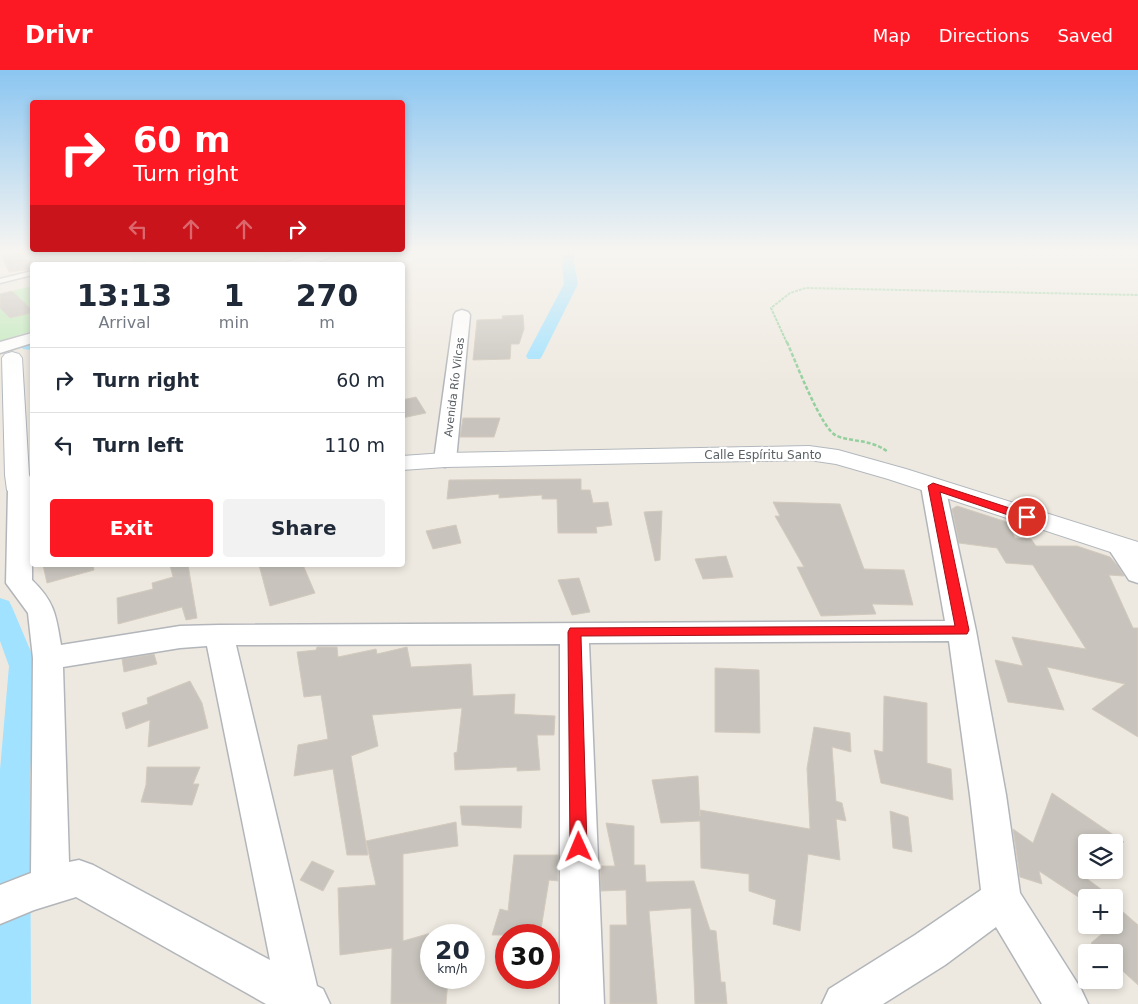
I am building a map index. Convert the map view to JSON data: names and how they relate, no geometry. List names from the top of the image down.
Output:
{
  "streets": {
    "main road": ["Calle Espíritu Santo"],
    "street": ["Avenida Río Vilcas"]
  },
  "crossings": [
    ["Avenida Río Vilcas", "Calle Espíritu Santo"]
  ],
  "page": {
    "header": "Drivr",
    "nav": ["Map", "Directions", "Saved"],
    "turn": ["60 m", "Turn right"],
    "eta": [
      "13:13",
      "Arrival",
      "1",
      "min",
      "270",
      "m"
    ],
    "list": [
      {
        "name": "Turn right",
        "value": "60 m"
      },
      {
        "name": "Turn left",
        "value": "110 m"
      }
    ],
    "buttons": ["Exit", "Share"],
    "map_buttons": ["+", "−"],
    "speed": "20 km/h",
    "limit": "30"
  }
}
